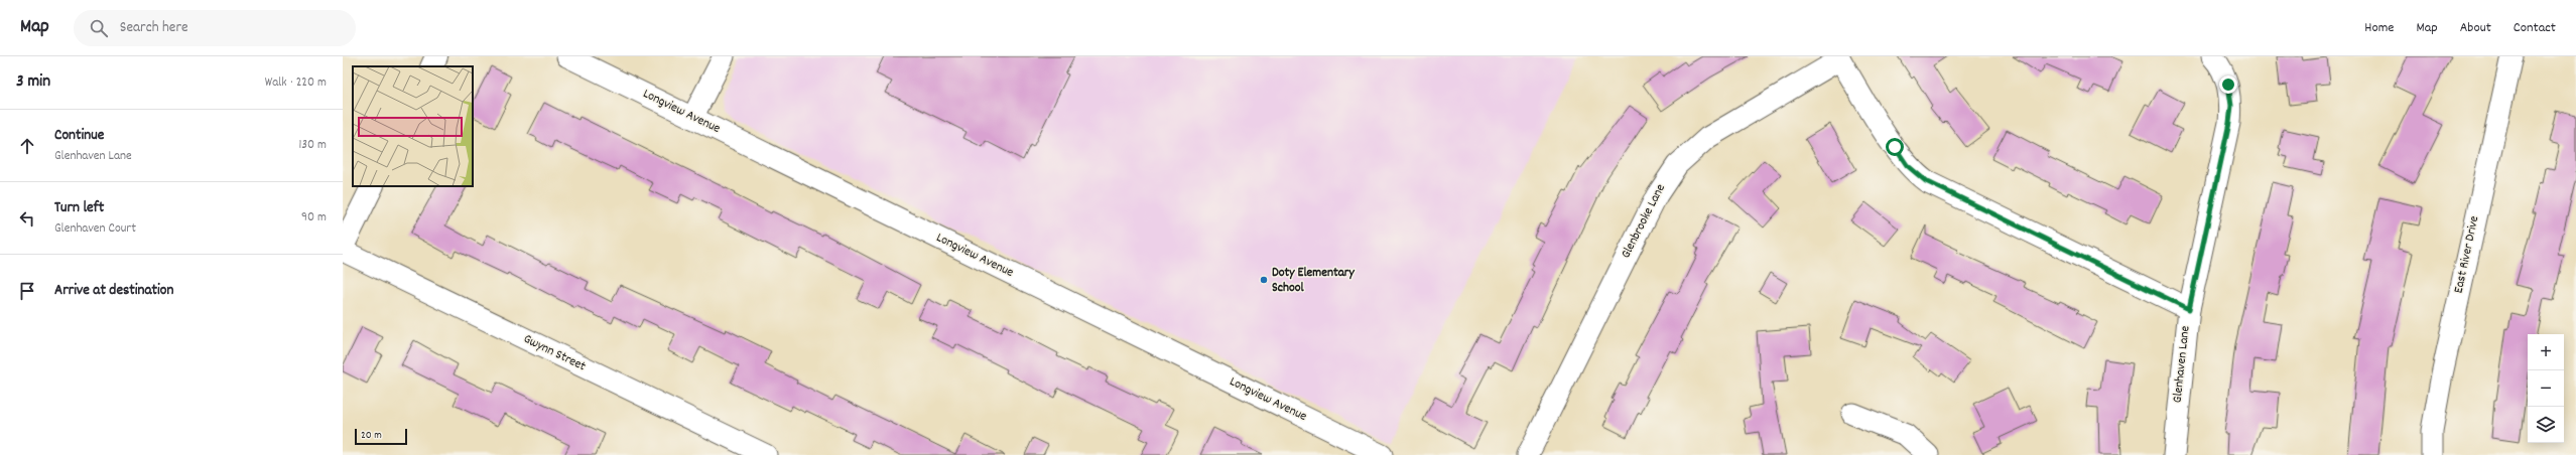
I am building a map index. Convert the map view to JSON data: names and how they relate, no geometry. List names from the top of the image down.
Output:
{
  "streets": {
    "street": [
      "Longview Avenue",
      "Glenbrooke Lane",
      "East River Drive",
      "Gwynn Street",
      "Glenhaven Lane"
    ]
  },
  "crossings": [
    ["Glenbrooke Lane", "Glenhaven Lane"]
  ],
  "places": ["Doty Elementary School"],
  "scale_bar": "20 m",
  "page": {
    "header": "Map",
    "search": "Search here",
    "nav": [
      "Home",
      "Map",
      "About",
      "Contact"
    ],
    "heading": ["3 min", "Walk · 220 m"],
    "list": [
      ["Continue", "Glenhaven Lane", "130 m"],
      ["Turn left", "Glenhaven Court", "90 m"],
      "Arrive at destination"
    ],
    "map_buttons": ["+", "−"],
    "scale": "20 m"
  }
}
